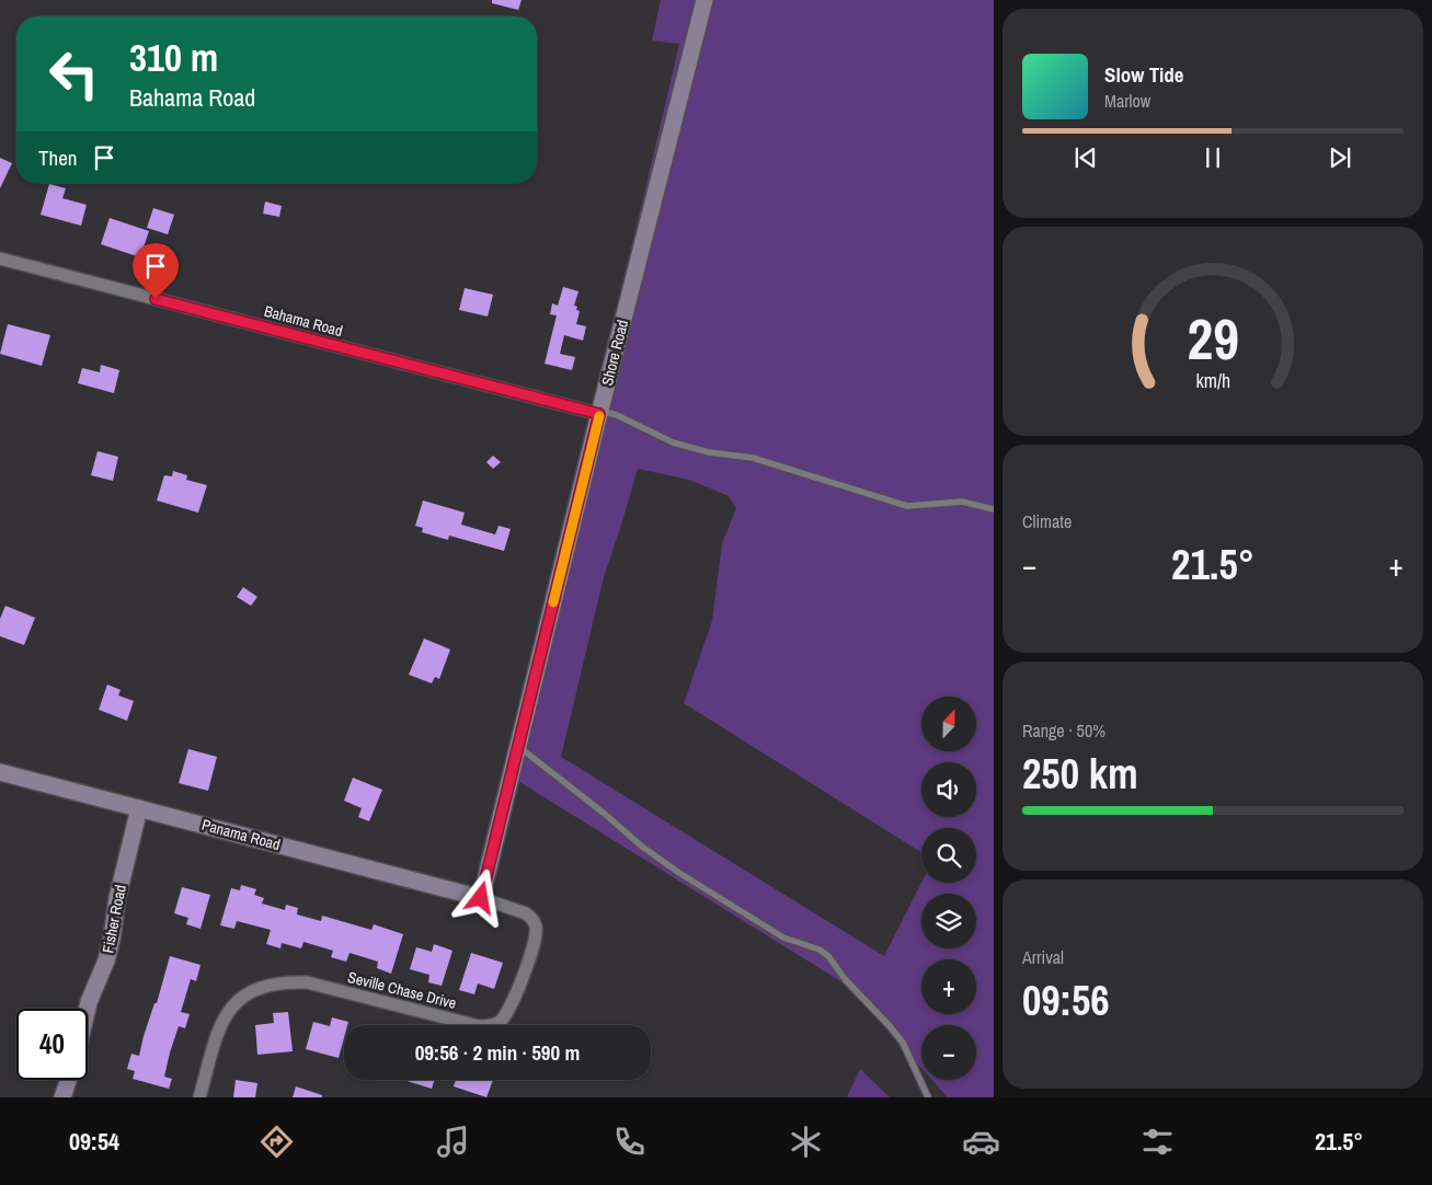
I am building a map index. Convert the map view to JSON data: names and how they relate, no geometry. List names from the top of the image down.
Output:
{
  "streets": {
    "street": [
      "Bahama Road",
      "Shore Road",
      "Panama Road",
      "Fisher Road",
      "Seville Chase Drive"
    ]
  },
  "crossings": [
    ["Bahama Road", "Shore Road"],
    ["Shore Road", "Panama Road"],
    ["Shore Road", "Seville Chase Drive"],
    ["Panama Road", "Fisher Road"],
    ["Panama Road", "Seville Chase Drive"]
  ],
  "north": "top",
  "page": {
    "turn": ["310 m", "Bahama Road"],
    "song": ["Slow Tide", "Marlow"],
    "then": "Then",
    "tile": [
      "Climate",
      ["Range · 50%", "250 km"],
      ["Arrival", "09:56"]
    ],
    "heat": ["−", "21.5°", "+"],
    "map_buttons": ["+", "−"],
    "limit": "40",
    "trip": "09:56 · 2 min · 590 m",
    "tabs": ["09:54", "21.5°"],
    "gauge": ["29", "km/h"]
  }
}
